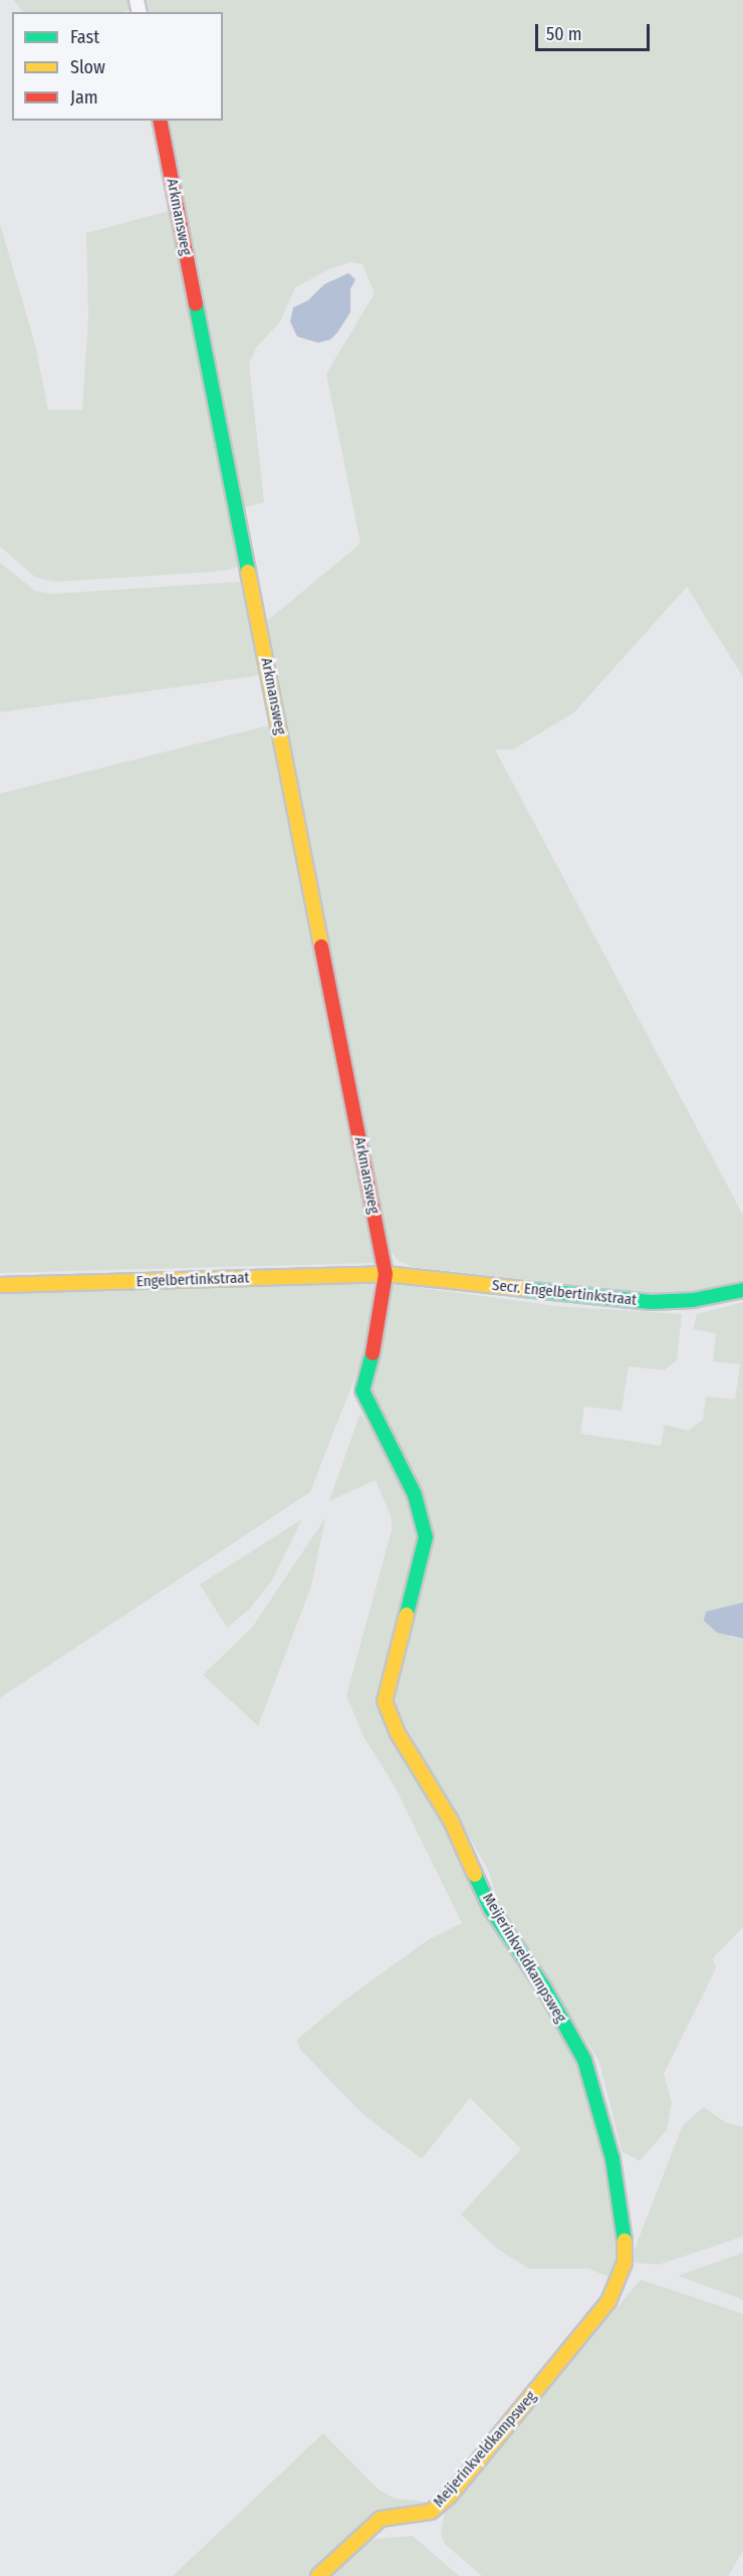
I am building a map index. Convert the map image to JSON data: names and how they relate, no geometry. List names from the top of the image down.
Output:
{
  "streets": {
    "street": [
      "Arkmansweg",
      "Engelbertinkstraat",
      "Secr. Engelbertinkstraat",
      "Meijerinkveldkampsweg"
    ]
  },
  "crossings": [
    ["Arkmansweg", "Engelbertinkstraat"],
    ["Arkmansweg", "Secr. Engelbertinkstraat"],
    ["Arkmansweg", "Meijerinkveldkampsweg"],
    ["Engelbertinkstraat", "Secr. Engelbertinkstraat"],
    ["Engelbertinkstraat", "Meijerinkveldkampsweg"],
    ["Secr. Engelbertinkstraat", "Meijerinkveldkampsweg"]
  ],
  "legend": ["Fast", "Slow", "Jam"],
  "scale_bar": "50 m"
}
